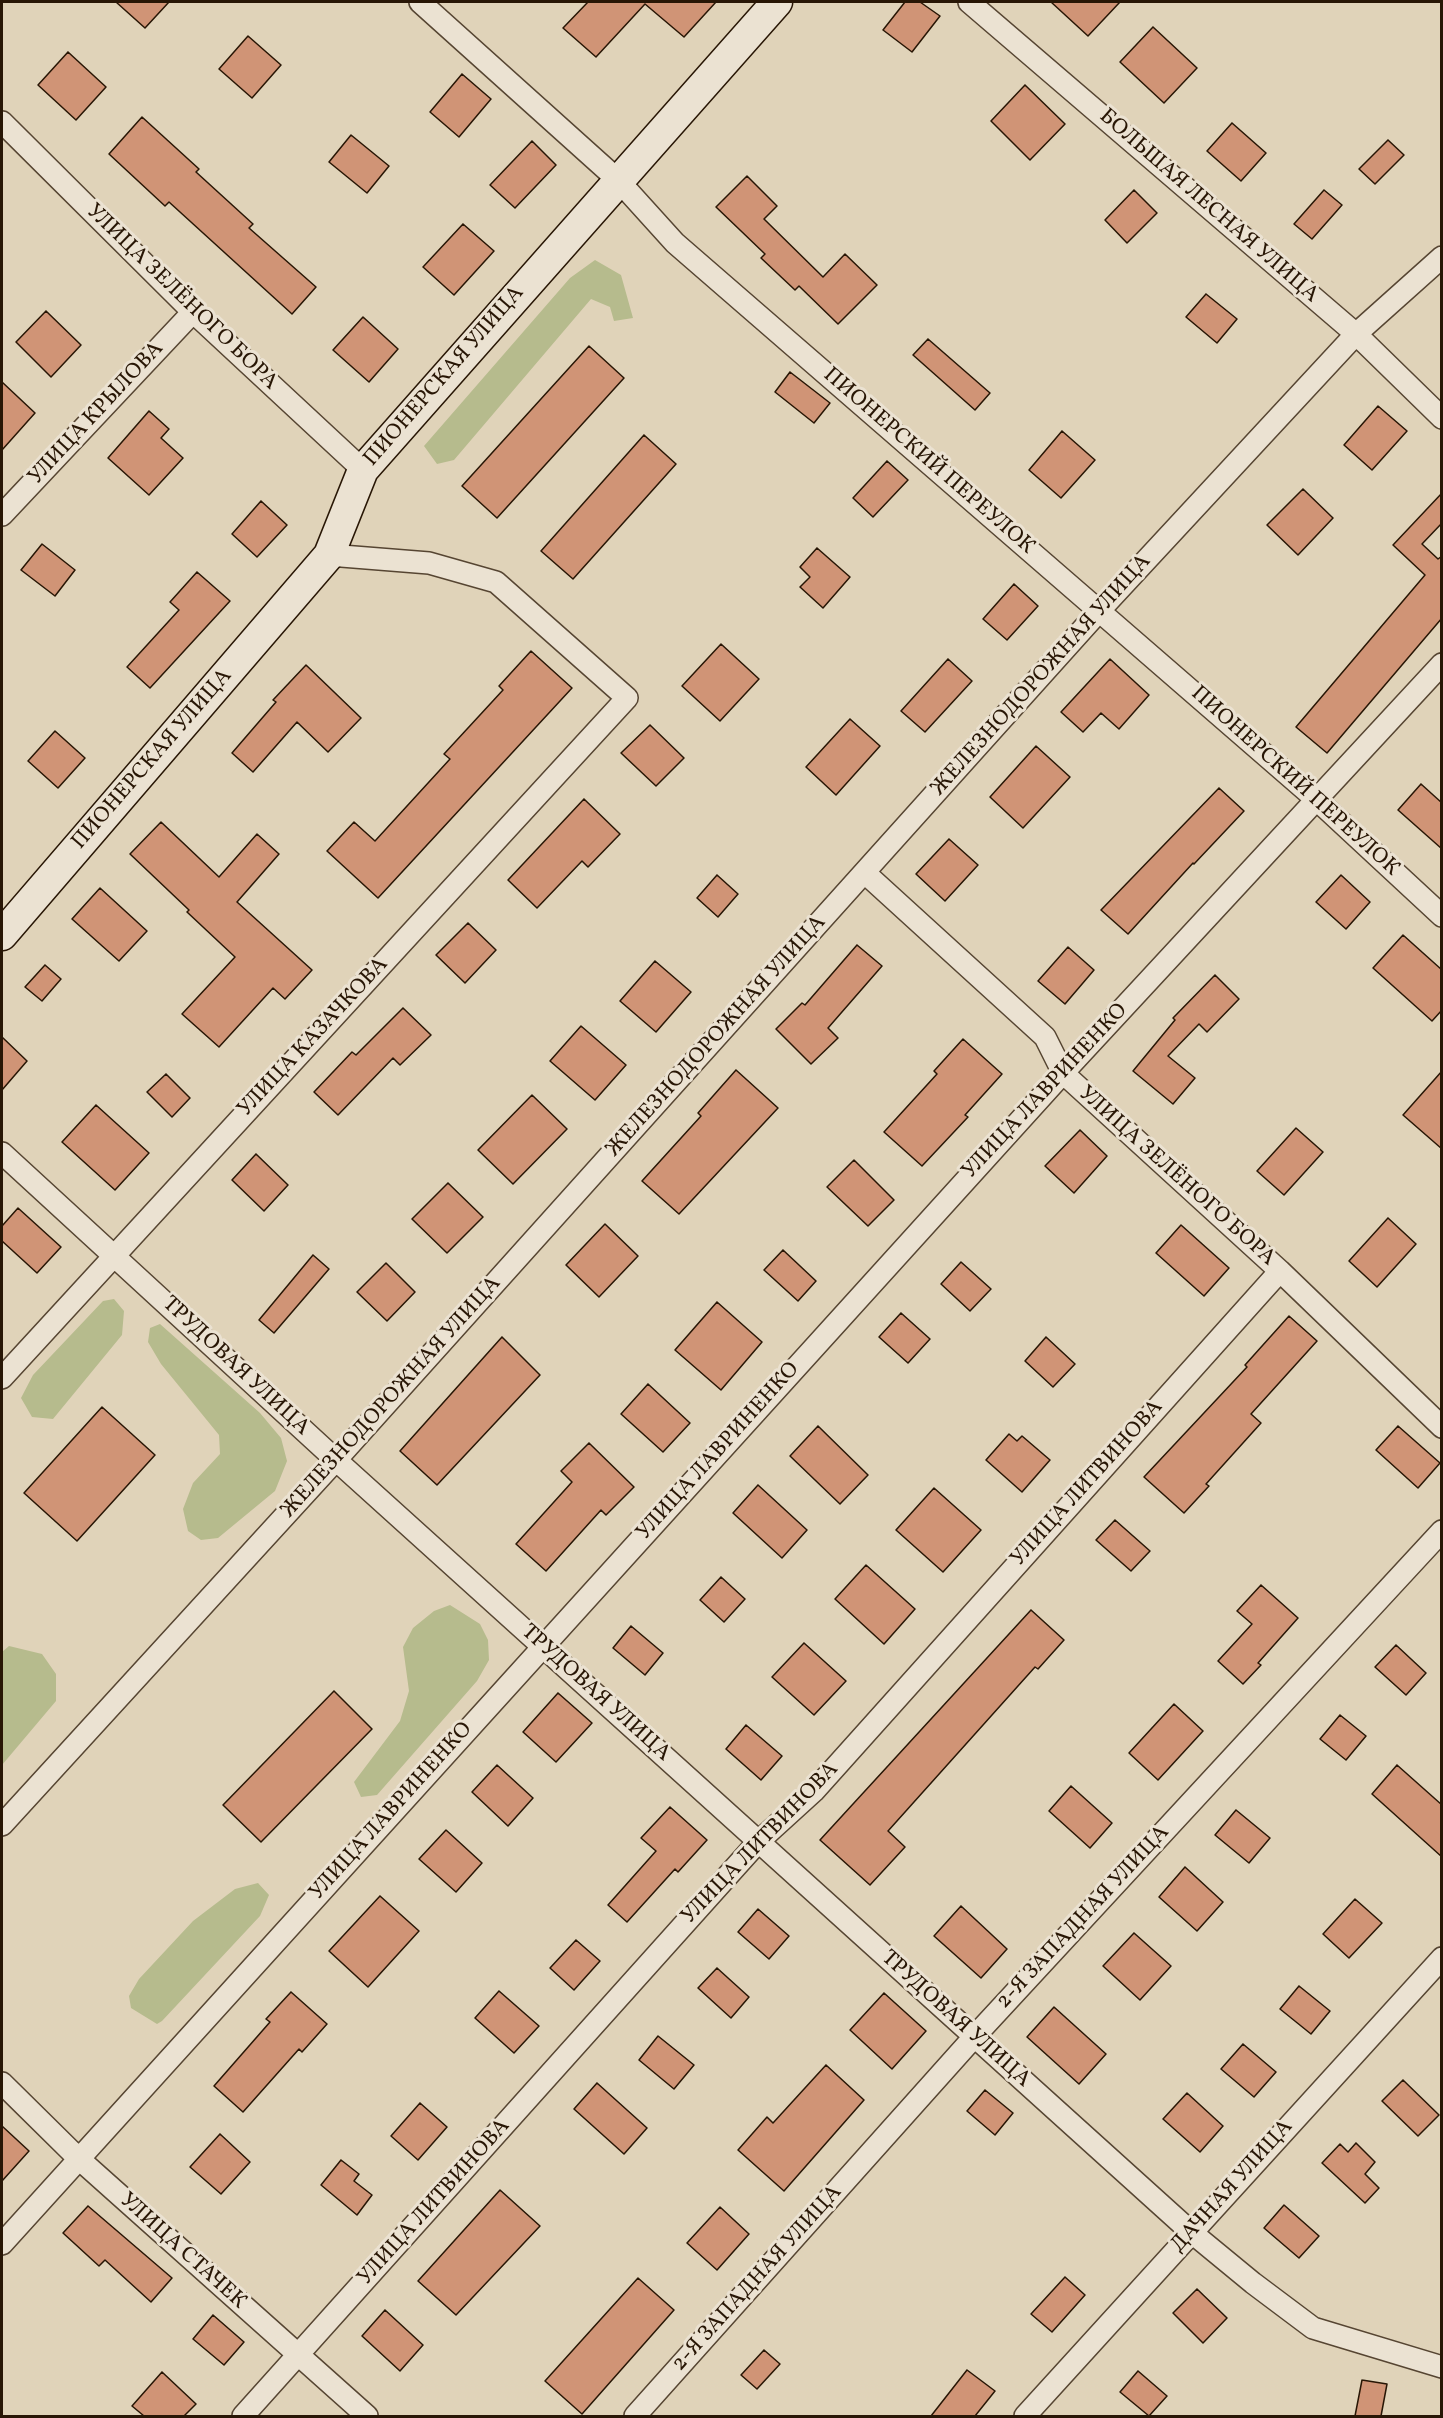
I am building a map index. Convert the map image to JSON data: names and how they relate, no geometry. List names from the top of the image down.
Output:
{
  "streets": {
    "street": [
      "БОЛЬШАЯ ЛЕСНАЯ УЛИЦА",
      "УЛИЦА ЗЕЛЁНОГО БОРА",
      "ПИОНЕРСКАЯ УЛИЦА",
      "УЛИЦА КРЫЛОВА",
      "ПИОНЕРСКИЙ ПЕРЕУЛОК",
      "ЖЕЛЕЗНОДОРОЖНАЯ УЛИЦА",
      "УЛИЦА КАЗАЧКОВА",
      "УЛИЦА ЛАВРИНЕНКО",
      "ТРУДОВАЯ УЛИЦА",
      "УЛИЦА ЛИТВИНОВА",
      "2-Я ЗАПАДНАЯ УЛИЦА",
      "ДАЧНАЯ УЛИЦА",
      "УЛИЦА СТАЧЕК"
    ]
  },
  "crossings": [
    ["БОЛЬШАЯ ЛЕСНАЯ УЛИЦА", "ЖЕЛЕЗНОДОРОЖНАЯ УЛИЦА"],
    ["УЛИЦА ЗЕЛЁНОГО БОРА", "ПИОНЕРСКАЯ УЛИЦА"],
    ["УЛИЦА ЗЕЛЁНОГО БОРА", "УЛИЦА КРЫЛОВА"],
    ["УЛИЦА ЗЕЛЁНОГО БОРА", "ЖЕЛЕЗНОДОРОЖНАЯ УЛИЦА"],
    ["УЛИЦА ЗЕЛЁНОГО БОРА", "УЛИЦА ЛАВРИНЕНКО"],
    ["УЛИЦА ЗЕЛЁНОГО БОРА", "УЛИЦА ЛИТВИНОВА"],
    ["ПИОНЕРСКАЯ УЛИЦА", "ПИОНЕРСКИЙ ПЕРЕУЛОК"],
    ["ПИОНЕРСКАЯ УЛИЦА", "УЛИЦА КАЗАЧКОВА"],
    ["ПИОНЕРСКИЙ ПЕРЕУЛОК", "ЖЕЛЕЗНОДОРОЖНАЯ УЛИЦА"],
    ["ПИОНЕРСКИЙ ПЕРЕУЛОК", "УЛИЦА ЛАВРИНЕНКО"],
    ["ЖЕЛЕЗНОДОРОЖНАЯ УЛИЦА", "ТРУДОВАЯ УЛИЦА"],
    ["УЛИЦА КАЗАЧКОВА", "ТРУДОВАЯ УЛИЦА"],
    ["УЛИЦА ЛАВРИНЕНКО", "ТРУДОВАЯ УЛИЦА"],
    ["УЛИЦА ЛАВРИНЕНКО", "УЛИЦА СТАЧЕК"],
    ["ТРУДОВАЯ УЛИЦА", "УЛИЦА ЛИТВИНОВА"],
    ["ТРУДОВАЯ УЛИЦА", "2-Я ЗАПАДНАЯ УЛИЦА"],
    ["ТРУДОВАЯ УЛИЦА", "ДАЧНАЯ УЛИЦА"],
    ["УЛИЦА ЛИТВИНОВА", "УЛИЦА СТАЧЕК"]
  ]
}
